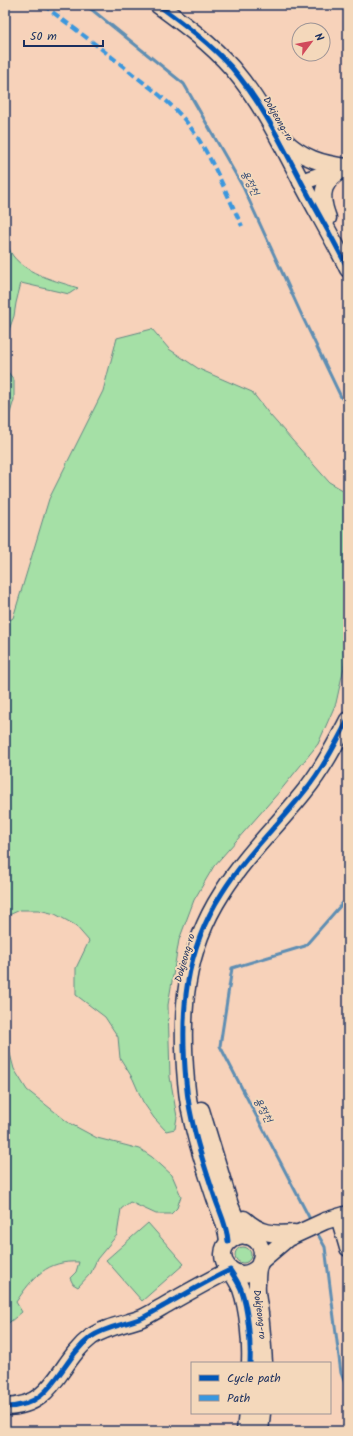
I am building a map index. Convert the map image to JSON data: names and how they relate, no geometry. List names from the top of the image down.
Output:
{
  "streets": {
    "street": ["Dokjeong-ro"]
  },
  "water": ["용정천"],
  "legend": ["Cycle path", "Path"],
  "scale_bar": "50 m",
  "north": "top right"
}
